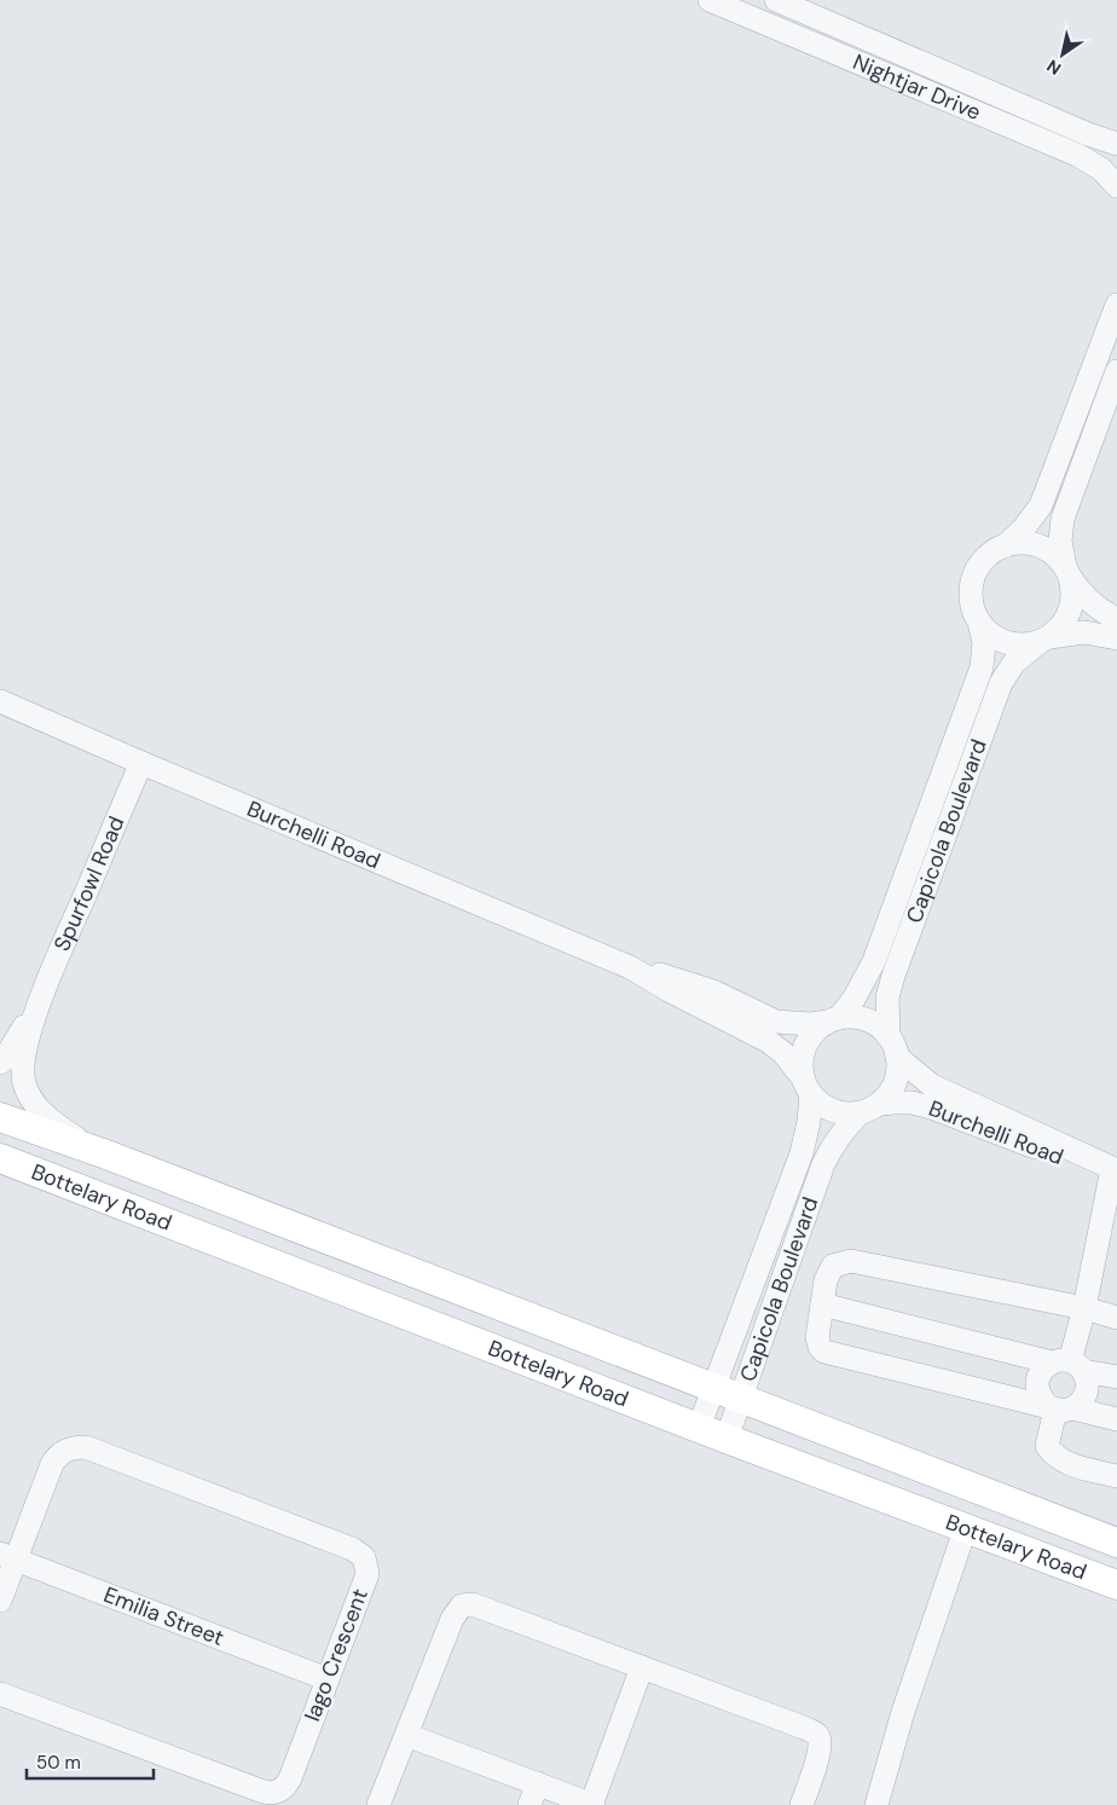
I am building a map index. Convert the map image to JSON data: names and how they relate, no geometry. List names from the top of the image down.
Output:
{
  "streets": {
    "main road": ["Bottelary Road"],
    "street": [
      "Nightjar Drive",
      "Capicola Boulevard",
      "Burchelli Road",
      "Spurfowl Road",
      "Emilia Street",
      "Iago Crescent"
    ]
  },
  "crossings": [
    ["Capicola Boulevard", "Burchelli Road"],
    ["Capicola Boulevard", "Bottelary Road"],
    ["Burchelli Road", "Spurfowl Road"],
    ["Spurfowl Road", "Bottelary Road"],
    ["Emilia Street", "Iago Crescent"]
  ],
  "scale_bar": "50 m",
  "north": "bottom left"
}
